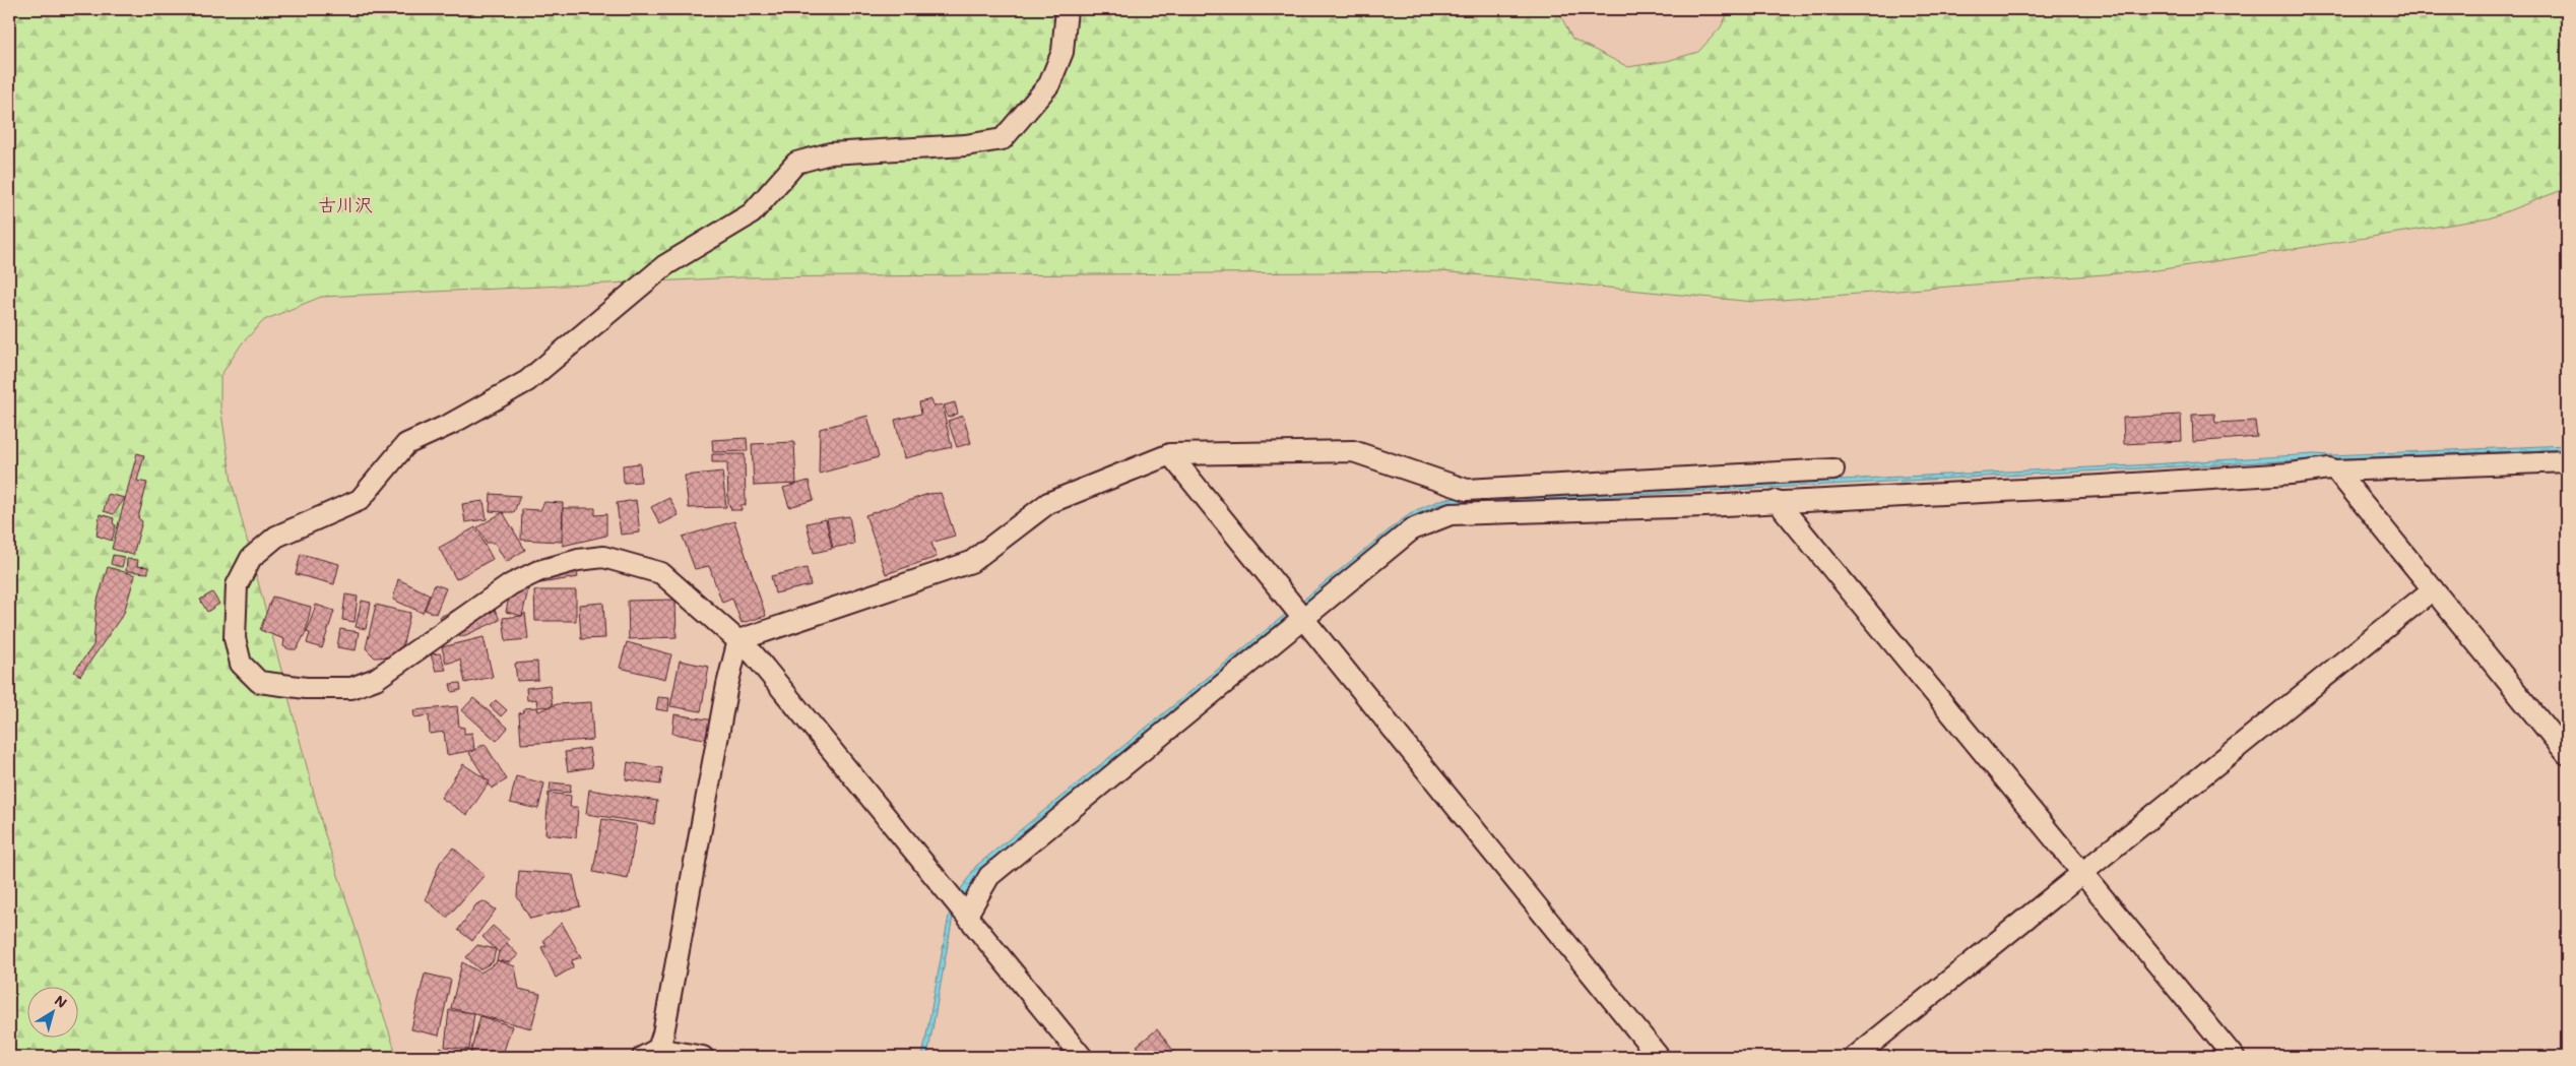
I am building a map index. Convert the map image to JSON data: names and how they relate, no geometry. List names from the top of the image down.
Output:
{
  "districts": ["古川沢"],
  "north": "top right"
}
